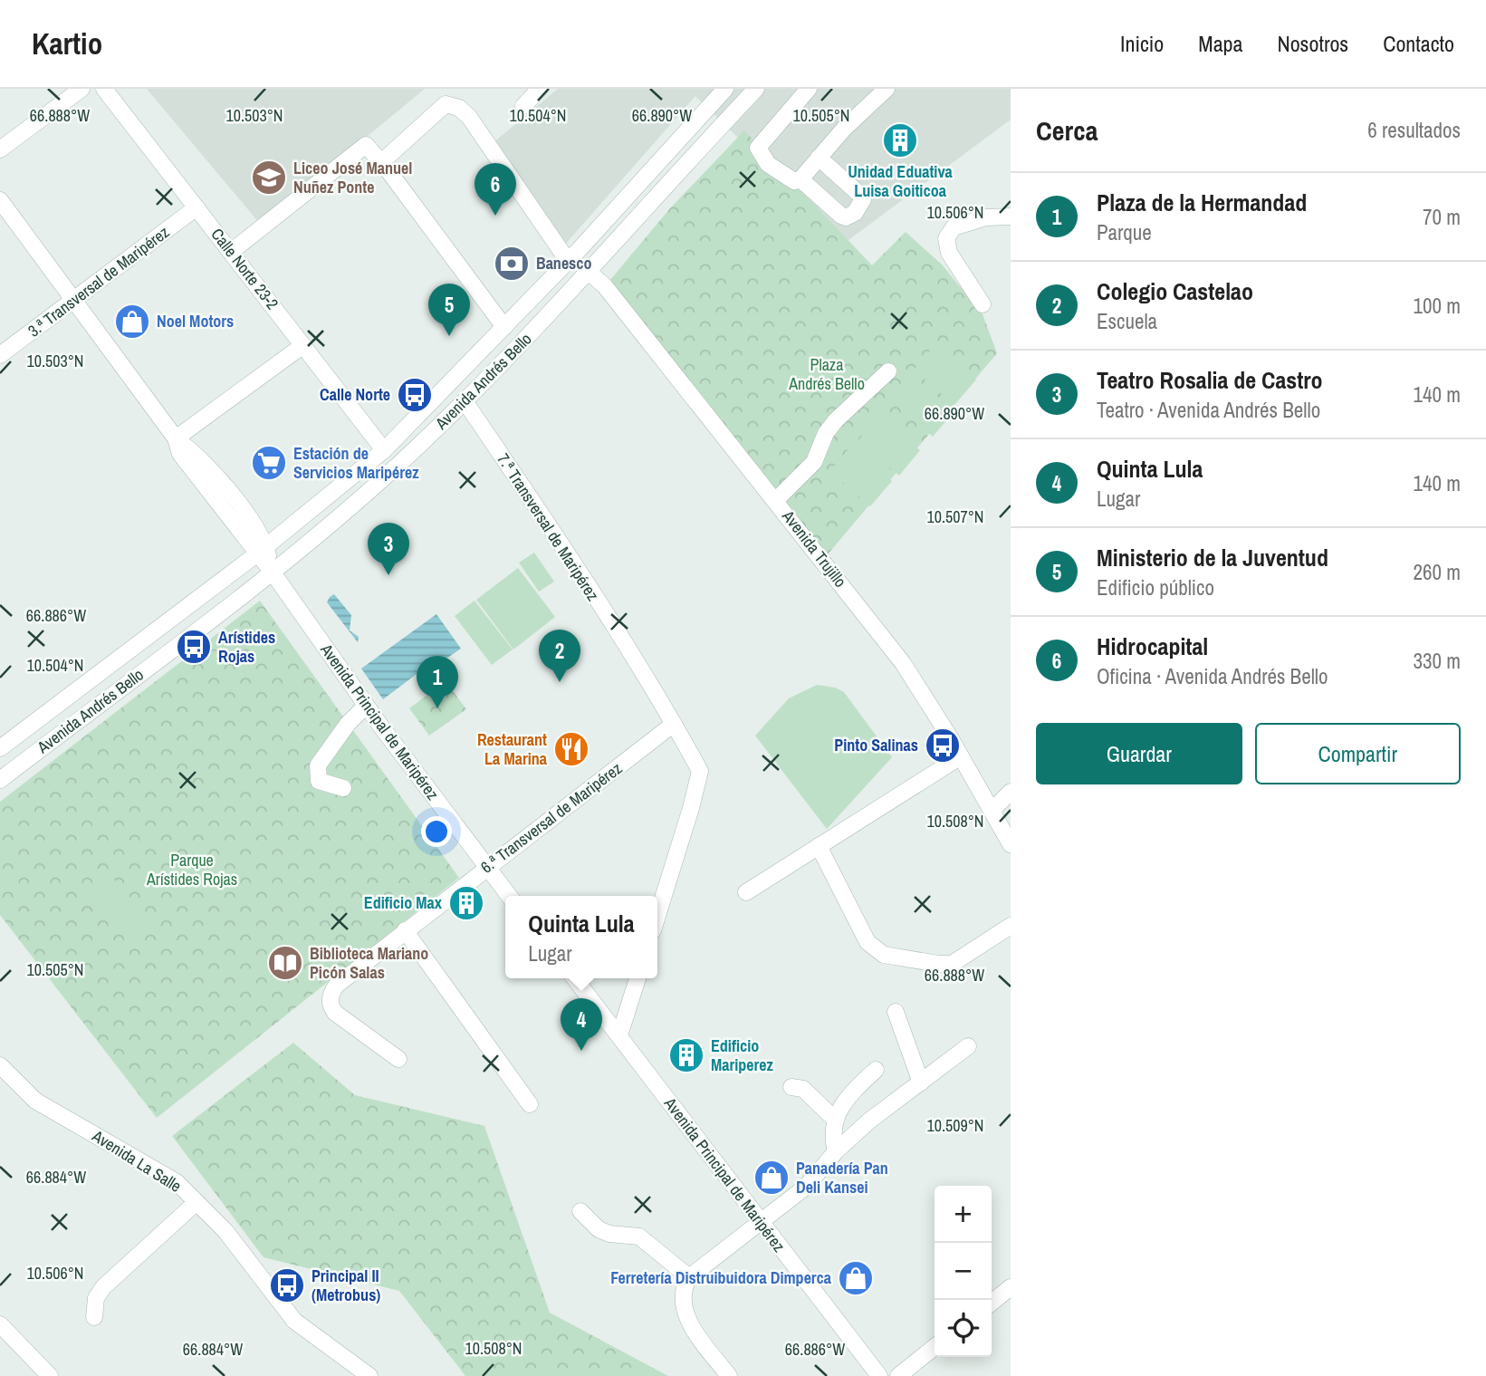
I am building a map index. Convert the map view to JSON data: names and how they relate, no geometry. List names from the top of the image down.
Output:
{
  "streets": {
    "street": [
      "Calle Norte 23-2",
      "3.ª Transversal de Maripérez",
      "Avenida Andrés Bello",
      "7.ª Transversal de Maripérez",
      "Avenida Trujillo",
      "Avenida Principal de Maripérez",
      "6.ª Transversal de Maripérez",
      "Avenida La Salle"
    ]
  },
  "crossings": [
    ["Calle Norte 23-2", "3.ª Transversal de Maripérez"],
    ["Calle Norte 23-2", "Avenida Andrés Bello"],
    ["3.ª Transversal de Maripérez", "Avenida Principal de Maripérez"],
    ["Avenida Andrés Bello", "7.ª Transversal de Maripérez"],
    ["Avenida Andrés Bello", "Avenida Trujillo"],
    ["Avenida Andrés Bello", "Avenida Principal de Maripérez"],
    ["7.ª Transversal de Maripérez", "6.ª Transversal de Maripérez"],
    ["Avenida Principal de Maripérez", "6.ª Transversal de Maripérez"]
  ],
  "parks": ["Plaza Andrés Bello", "Parque Arístides Rojas"],
  "places": {
    "building": ["Unidad Eduativa Luisa Goiticoa", "Edificio Max", "Edificio Mariperez"],
    "school or university": ["Liceo José Manuel Nuñez Ponte"],
    "bank": ["Banesco"],
    "shop": ["Noel Motors", "Panadería Pan Deli Kansei", "Ferretería Distruibuidora Dimperca"],
    "bus stop": [
      "Calle Norte",
      "Arístides Rojas",
      "Pinto Salinas",
      "Principal II (Metrobus)"
    ],
    "supermarket": ["Estación de Servicios Maripérez"],
    "restaurant": ["Restaurant La Marina"],
    "library": ["Biblioteca Mariano Picón Salas"]
  },
  "page": {
    "header": "Kartio",
    "nav": [
      "Inicio",
      "Mapa",
      "Nosotros",
      "Contacto"
    ],
    "heading": ["Cerca", "6 resultados"],
    "pins": [
      "6",
      "5",
      "3",
      "2",
      "1",
      "4"
    ],
    "list": [
      {
        "mark": "1",
        "name": "Plaza de la Hermandad",
        "note": "Parque",
        "value": "70 m"
      },
      {
        "mark": "2",
        "name": "Colegio Castelao",
        "note": "Escuela",
        "value": "100 m"
      },
      {
        "mark": "3",
        "name": "Teatro Rosalia de Castro",
        "note": "Teatro · Avenida Andrés Bello",
        "value": "140 m"
      },
      {
        "mark": "4",
        "name": "Quinta Lula",
        "note": "Lugar",
        "value": "140 m"
      },
      {
        "mark": "5",
        "name": "Ministerio de la Juventud",
        "note": "Edificio público",
        "value": "260 m"
      },
      {
        "mark": "6",
        "name": "Hidrocapital",
        "note": "Oficina · Avenida Andrés Bello",
        "value": "330 m"
      }
    ],
    "buttons": ["Guardar", "Compartir"],
    "popup": ["Quinta Lula", "Lugar"],
    "map_buttons": ["+", "−"]
  },
  "coordinates": [
    "66.888°W",
    "66.890°W",
    "10.503°N",
    "10.504°N",
    "10.505°N",
    "10.506°N",
    "10.507°N",
    "66.886°W",
    "10.508°N",
    "10.509°N",
    "66.884°W"
  ]
}
